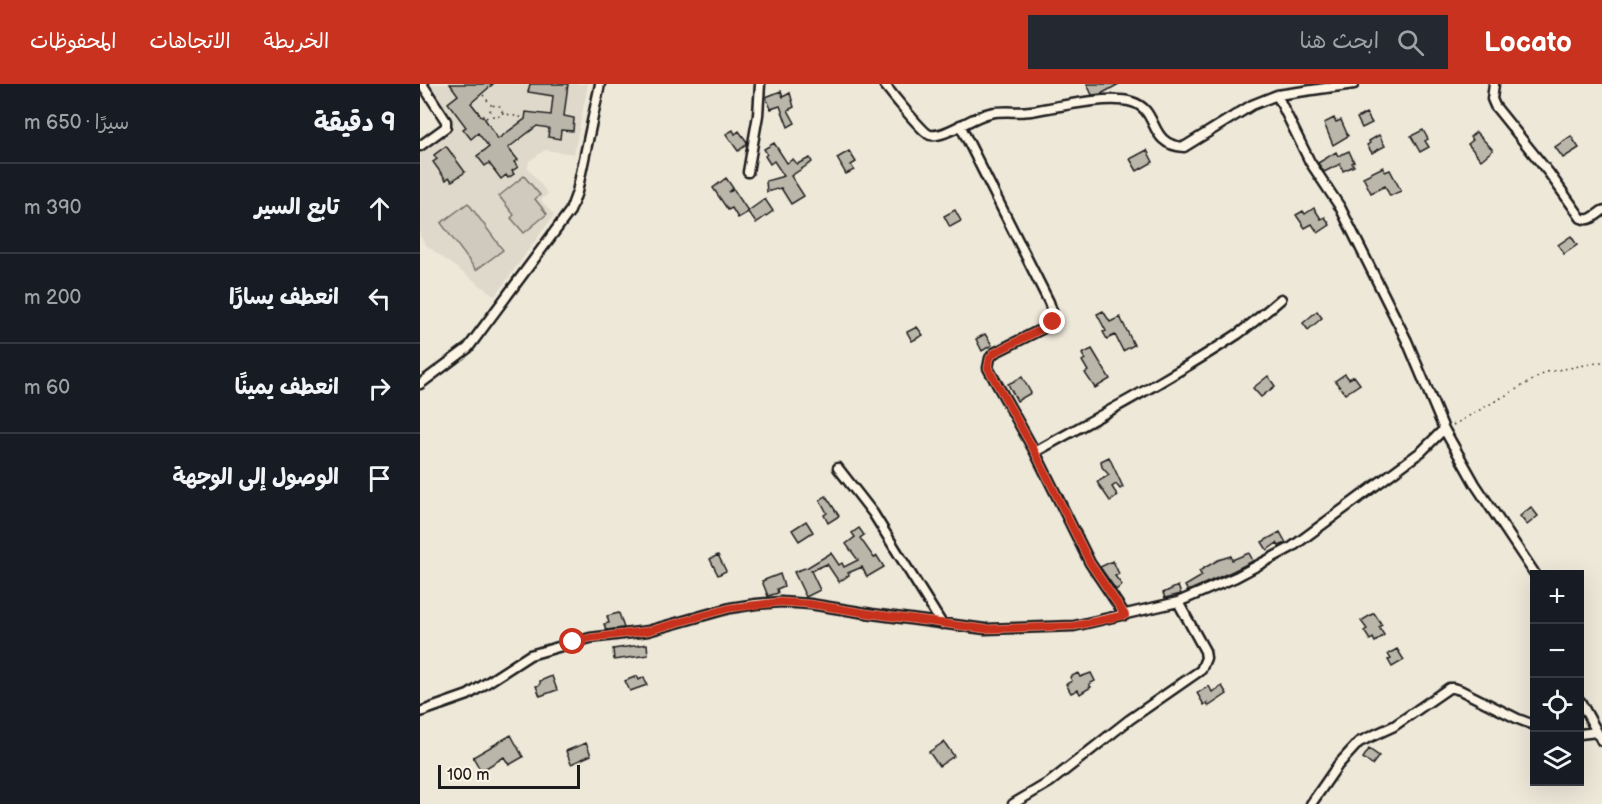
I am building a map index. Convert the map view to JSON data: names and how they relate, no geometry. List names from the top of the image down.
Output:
{
  "scale_bar": "100 m",
  "page": {
    "header": "Locato",
    "search": "ابحث هنا",
    "nav": ["الخريطة", "الاتجاهات", "المحفوظات"],
    "heading": ["9 دقيقة", "سيرًا · 650 m"],
    "list": [
      ["تابع السير", "390 m"],
      ["انعطف يسارًا", "200 m"],
      ["انعطف يمينًا", "60 m"],
      "الوصول إلى الوجهة"
    ],
    "map_buttons": ["+", "−"],
    "scale": "100 m"
  }
}
